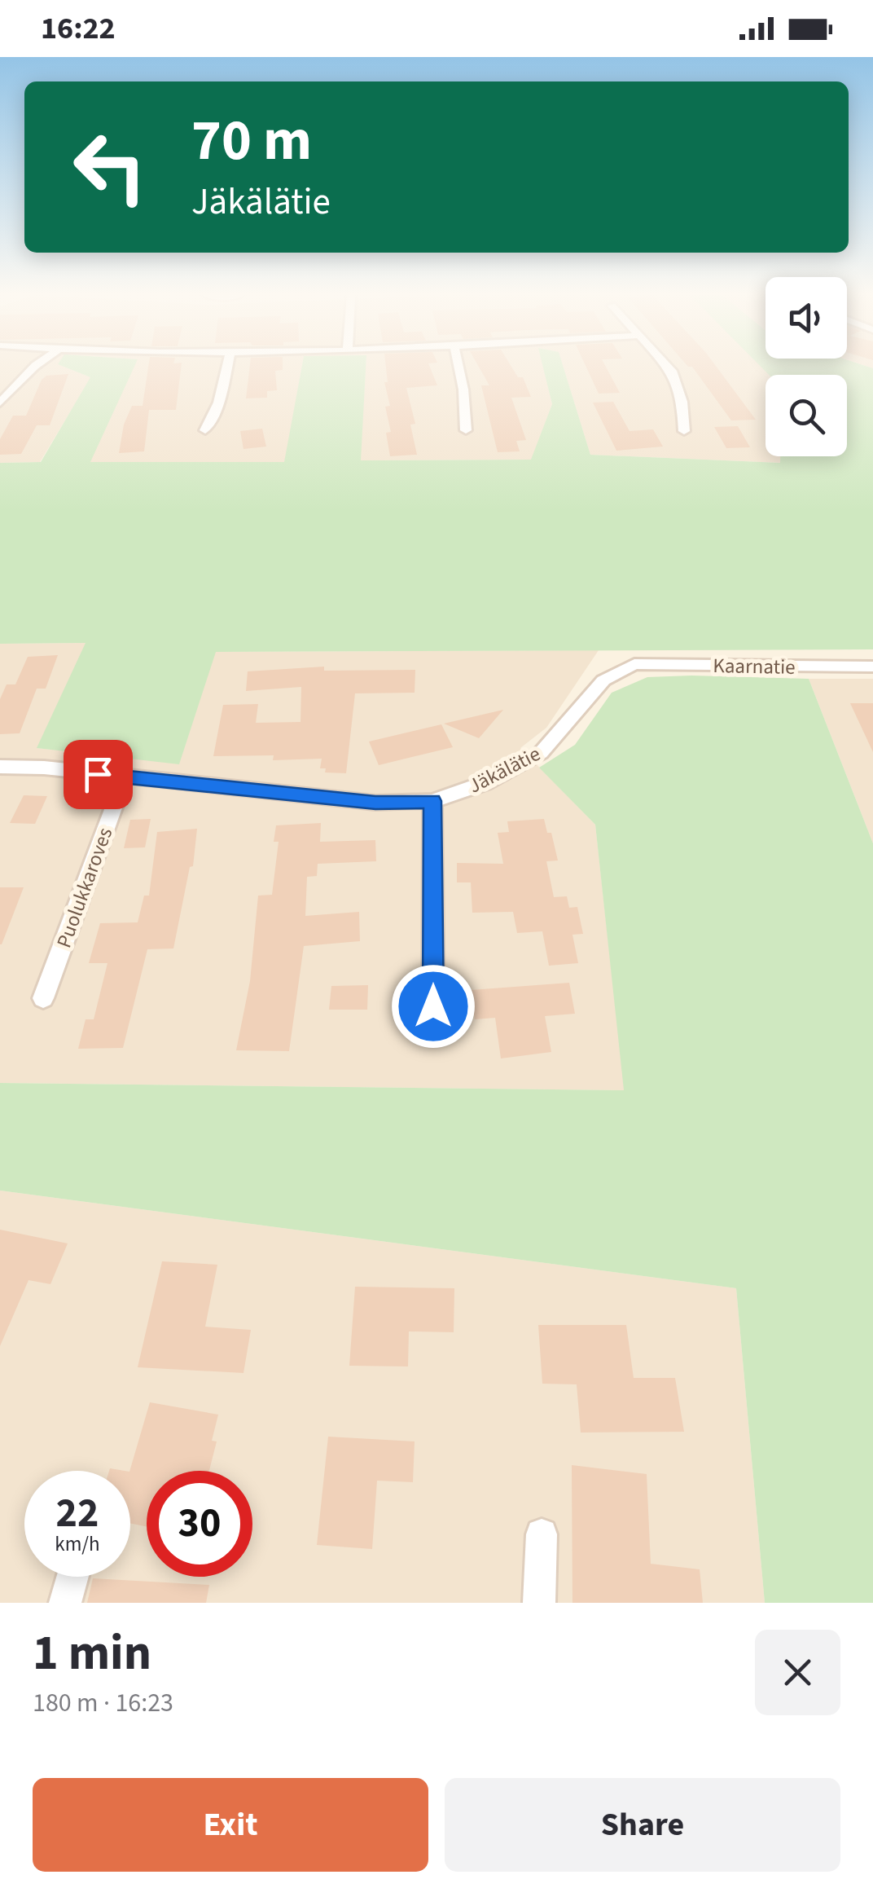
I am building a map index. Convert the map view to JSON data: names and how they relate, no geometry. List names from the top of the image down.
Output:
{
  "streets": {
    "street": ["Kaarnatie", "Jäkälätie", "Puolukkaroves"]
  },
  "crossings": [
    ["Kaarnatie", "Jäkälätie"],
    ["Jäkälätie", "Puolukkaroves"]
  ],
  "page": {
    "status": "16:22",
    "turn": ["70 m", "Jäkälätie"],
    "speed": "22 km/h",
    "limit": "30",
    "heading": ["1 min", "180 m · 16:23"],
    "buttons": ["Exit", "Share"]
  }
}
